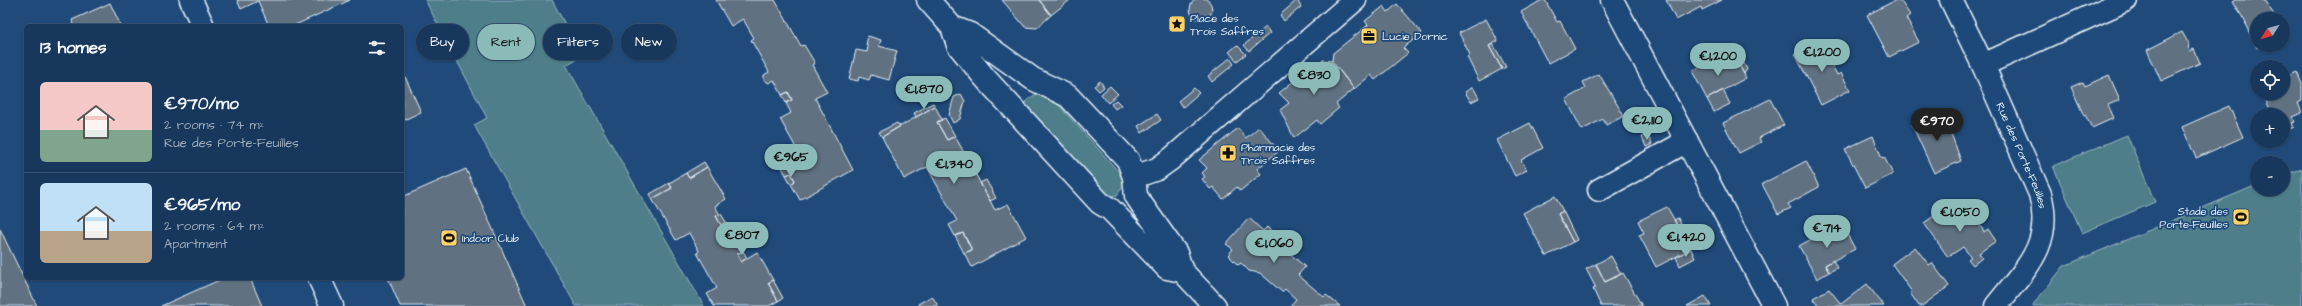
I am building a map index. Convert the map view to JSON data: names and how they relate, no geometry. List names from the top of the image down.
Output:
{
  "streets": {
    "street": ["Rue des Porte-Feuilles"]
  },
  "places": {
    "place": ["Place des Trois Saffres"],
    "office": ["Lucie Dornic"],
    "pharmacy": ["Pharmacie des Trois Saffres"],
    "sports": ["Stade des Porte-Feuilles", "Indoor Club"]
  },
  "north": "bottom left",
  "page": {
    "map_buttons": ["+", "−"],
    "chip": [
      "Buy",
      "Rent",
      "Filters",
      "New"
    ],
    "heading": "13 homes",
    "price": [
      "€1,200",
      "€1,200",
      "€830",
      "€1,870",
      "€2,110",
      "€970",
      "€965",
      "€1,340",
      "€1,050",
      "€714",
      "€807",
      "€1,420",
      "€1,060"
    ],
    "list": [
      {
        "name": "€970/mo",
        "note": "2 rooms · 74 m² · Rue des Porte-Feuilles"
      },
      {
        "name": "€965/mo",
        "note": "2 rooms · 64 m² · Apartment"
      }
    ]
  }
}
